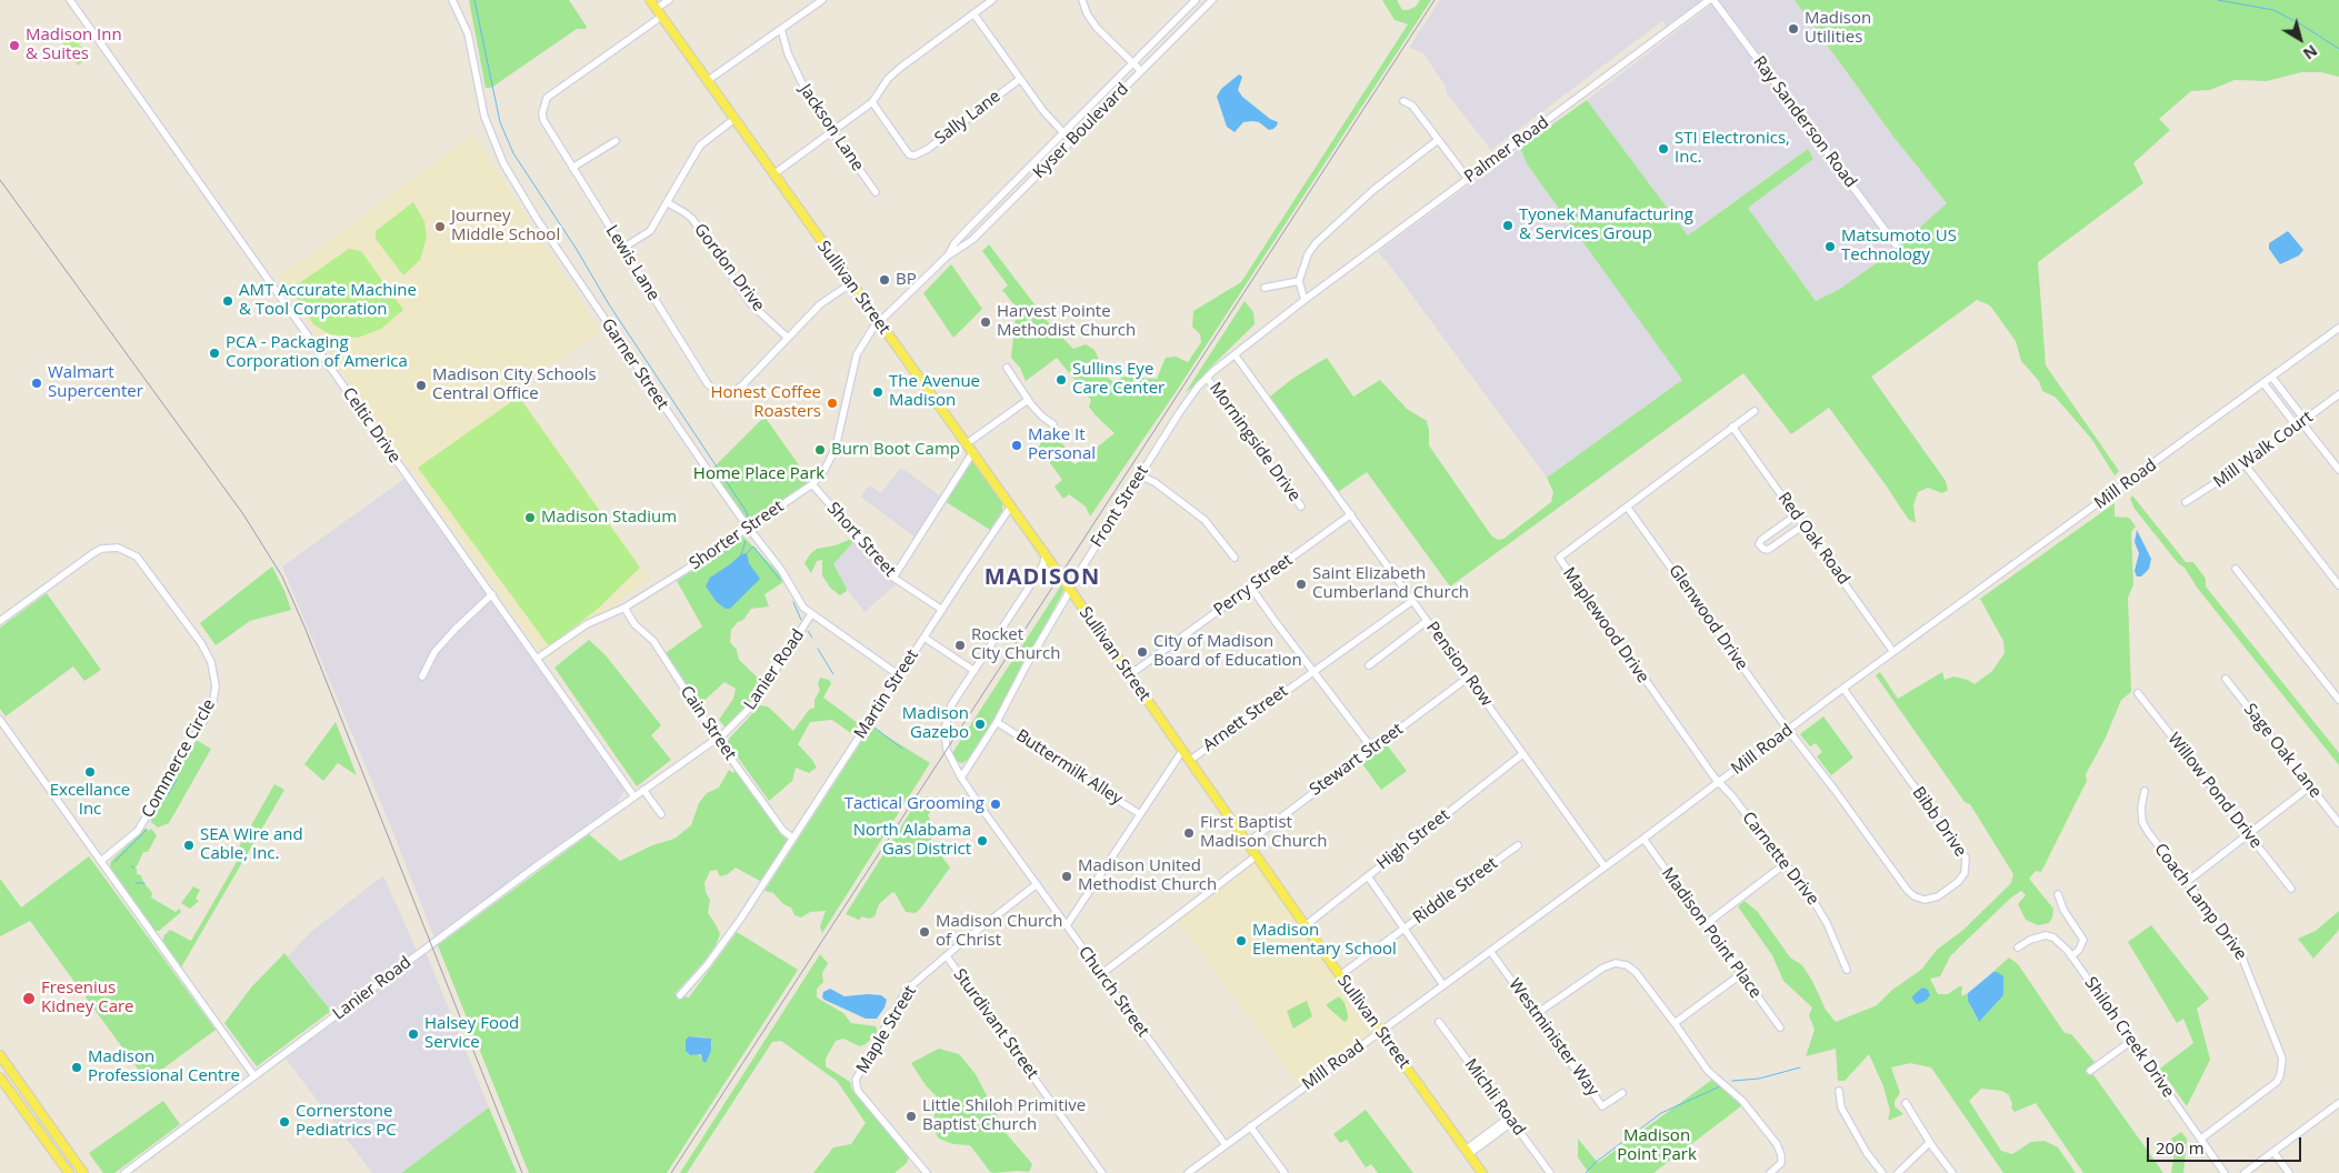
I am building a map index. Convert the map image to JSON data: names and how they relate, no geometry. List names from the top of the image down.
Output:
{
  "streets": {
    "main road": ["Sullivan Street"],
    "street": [
      "Sally Lane",
      "Ray Sanderson Road",
      "Jackson Lane",
      "Kyser Boulevard",
      "Palmer Road",
      "Lewis Lane",
      "Gordon Drive",
      "Garner Street",
      "Celtic Drive",
      "Morningside Drive",
      "Mill Walk Court",
      "Mill Road",
      "Front Street",
      "Shorter Street",
      "Red Oak Road",
      "Short Street",
      "Perry Street",
      "Glenwood Drive",
      "Maplewood Drive",
      "Pension Row",
      "Lanier Road",
      "Martin Street",
      "Arnett Street",
      "Cain Street",
      "Sage Oak Lane",
      "Commerce Circle",
      "Stewart Street",
      "Buttermilk Alley",
      "Willow Pond Drive",
      "Bibb Drive",
      "High Street",
      "Carnette Drive",
      "Riddle Street",
      "Coach Lamp Drive",
      "Madison Point Place",
      "Church Street",
      "Sturdivant Street",
      "Maple Street",
      "Westminister Way",
      "Shiloh Creek Drive",
      "Michli Road"
    ]
  },
  "crossings": [
    ["Kyser Boulevard", "Sullivan Street"],
    ["Kyser Boulevard", "Shorter Street"],
    ["Palmer Road", "Front Street"],
    ["Lewis Lane", "Gordon Drive"],
    ["Lewis Lane", "Sullivan Street"],
    ["Sullivan Street", "Mill Road"],
    ["Sullivan Street", "Front Street"],
    ["Sullivan Street", "Shorter Street"],
    ["Sullivan Street", "Perry Street"],
    ["Sullivan Street", "Martin Street"],
    ["Sullivan Street", "Arnett Street"],
    ["Sullivan Street", "Stewart Street"],
    ["Sullivan Street", "High Street"],
    ["Sullivan Street", "Riddle Street"],
    ["Sullivan Street", "Church Street"],
    ["Garner Street", "Shorter Street"],
    ["Garner Street", "Lanier Road"],
    ["Garner Street", "Martin Street"],
    ["Celtic Drive", "Shorter Street"],
    ["Celtic Drive", "Lanier Road"],
    ["Morningside Drive", "Front Street"],
    ["Mill Road", "Red Oak Road"],
    ["Mill Road", "Glenwood Drive"],
    ["Mill Road", "Maplewood Drive"],
    ["Mill Road", "Pension Row"],
    ["Mill Road", "Bibb Drive"],
    ["Mill Road", "Carnette Drive"],
    ["Mill Road", "Madison Point Place"],
    ["Mill Road", "Church Street"],
    ["Mill Road", "Westminister Way"],
    ["Front Street", "Pension Row"],
    ["Front Street", "Buttermilk Alley"],
    ["Front Street", "Church Street"],
    ["Shorter Street", "Short Street"],
    ["Shorter Street", "Cain Street"],
    ["Red Oak Road", "Maplewood Drive"],
    ["Short Street", "Martin Street"],
    ["Perry Street", "Pension Row"],
    ["Glenwood Drive", "Maplewood Drive"],
    ["Glenwood Drive", "Bibb Drive"],
    ["Maplewood Drive", "Carnette Drive"],
    ["Pension Row", "Arnett Street"],
    ["Pension Row", "Stewart Street"],
    ["Pension Row", "High Street"],
    ["Lanier Road", "Cain Street"],
    ["Martin Street", "Cain Street"],
    ["Arnett Street", "Buttermilk Alley"],
    ["Arnett Street", "Church Street"],
    ["Coach Lamp Drive", "Shiloh Creek Drive"],
    ["Church Street", "Maple Street"],
    ["Sturdivant Street", "Maple Street"]
  ],
  "districts": ["MADISON"],
  "parks": ["Home Place Park", "Madison Point Park"],
  "places": [
    "Madison Utilities",
    "Madison Inn & Suites",
    "STI Electronics, Inc.",
    "Tyonek Manufacturing & Services Group",
    "Journey Middle School",
    "Matsumoto US Technology",
    "BP",
    "AMT Accurate Machine & Tool Corporation",
    "Harvest Pointe Methodist Church",
    "PCA - Packaging Corporation of America",
    "Sullins Eye Care Center",
    "Walmart Supercenter",
    "Madison City Schools Central Office",
    "The Avenue Madison",
    "Honest Coffee Roasters",
    "Make It Personal",
    "Burn Boot Camp",
    "Madison Stadium",
    "Saint Elizabeth Cumberland Church",
    "Rocket City Church",
    "City of Madison Board of Education",
    "Madison Gazebo",
    "Excellance Inc",
    "Tactical Grooming",
    "First Baptist Madison Church",
    "North Alabama Gas District",
    "SEA Wire and Cable, Inc.",
    "Madison United Methodist Church",
    "Madison Church of Christ",
    "Madison Elementary School",
    "Fresenius Kidney Care",
    "Halsey Food Service",
    "Madison Professional Centre",
    "Little Shiloh Primitive Baptist Church",
    "Cornerstone Pediatrics PC"
  ],
  "scale_bar": "200 m",
  "north": "bottom right"
}
